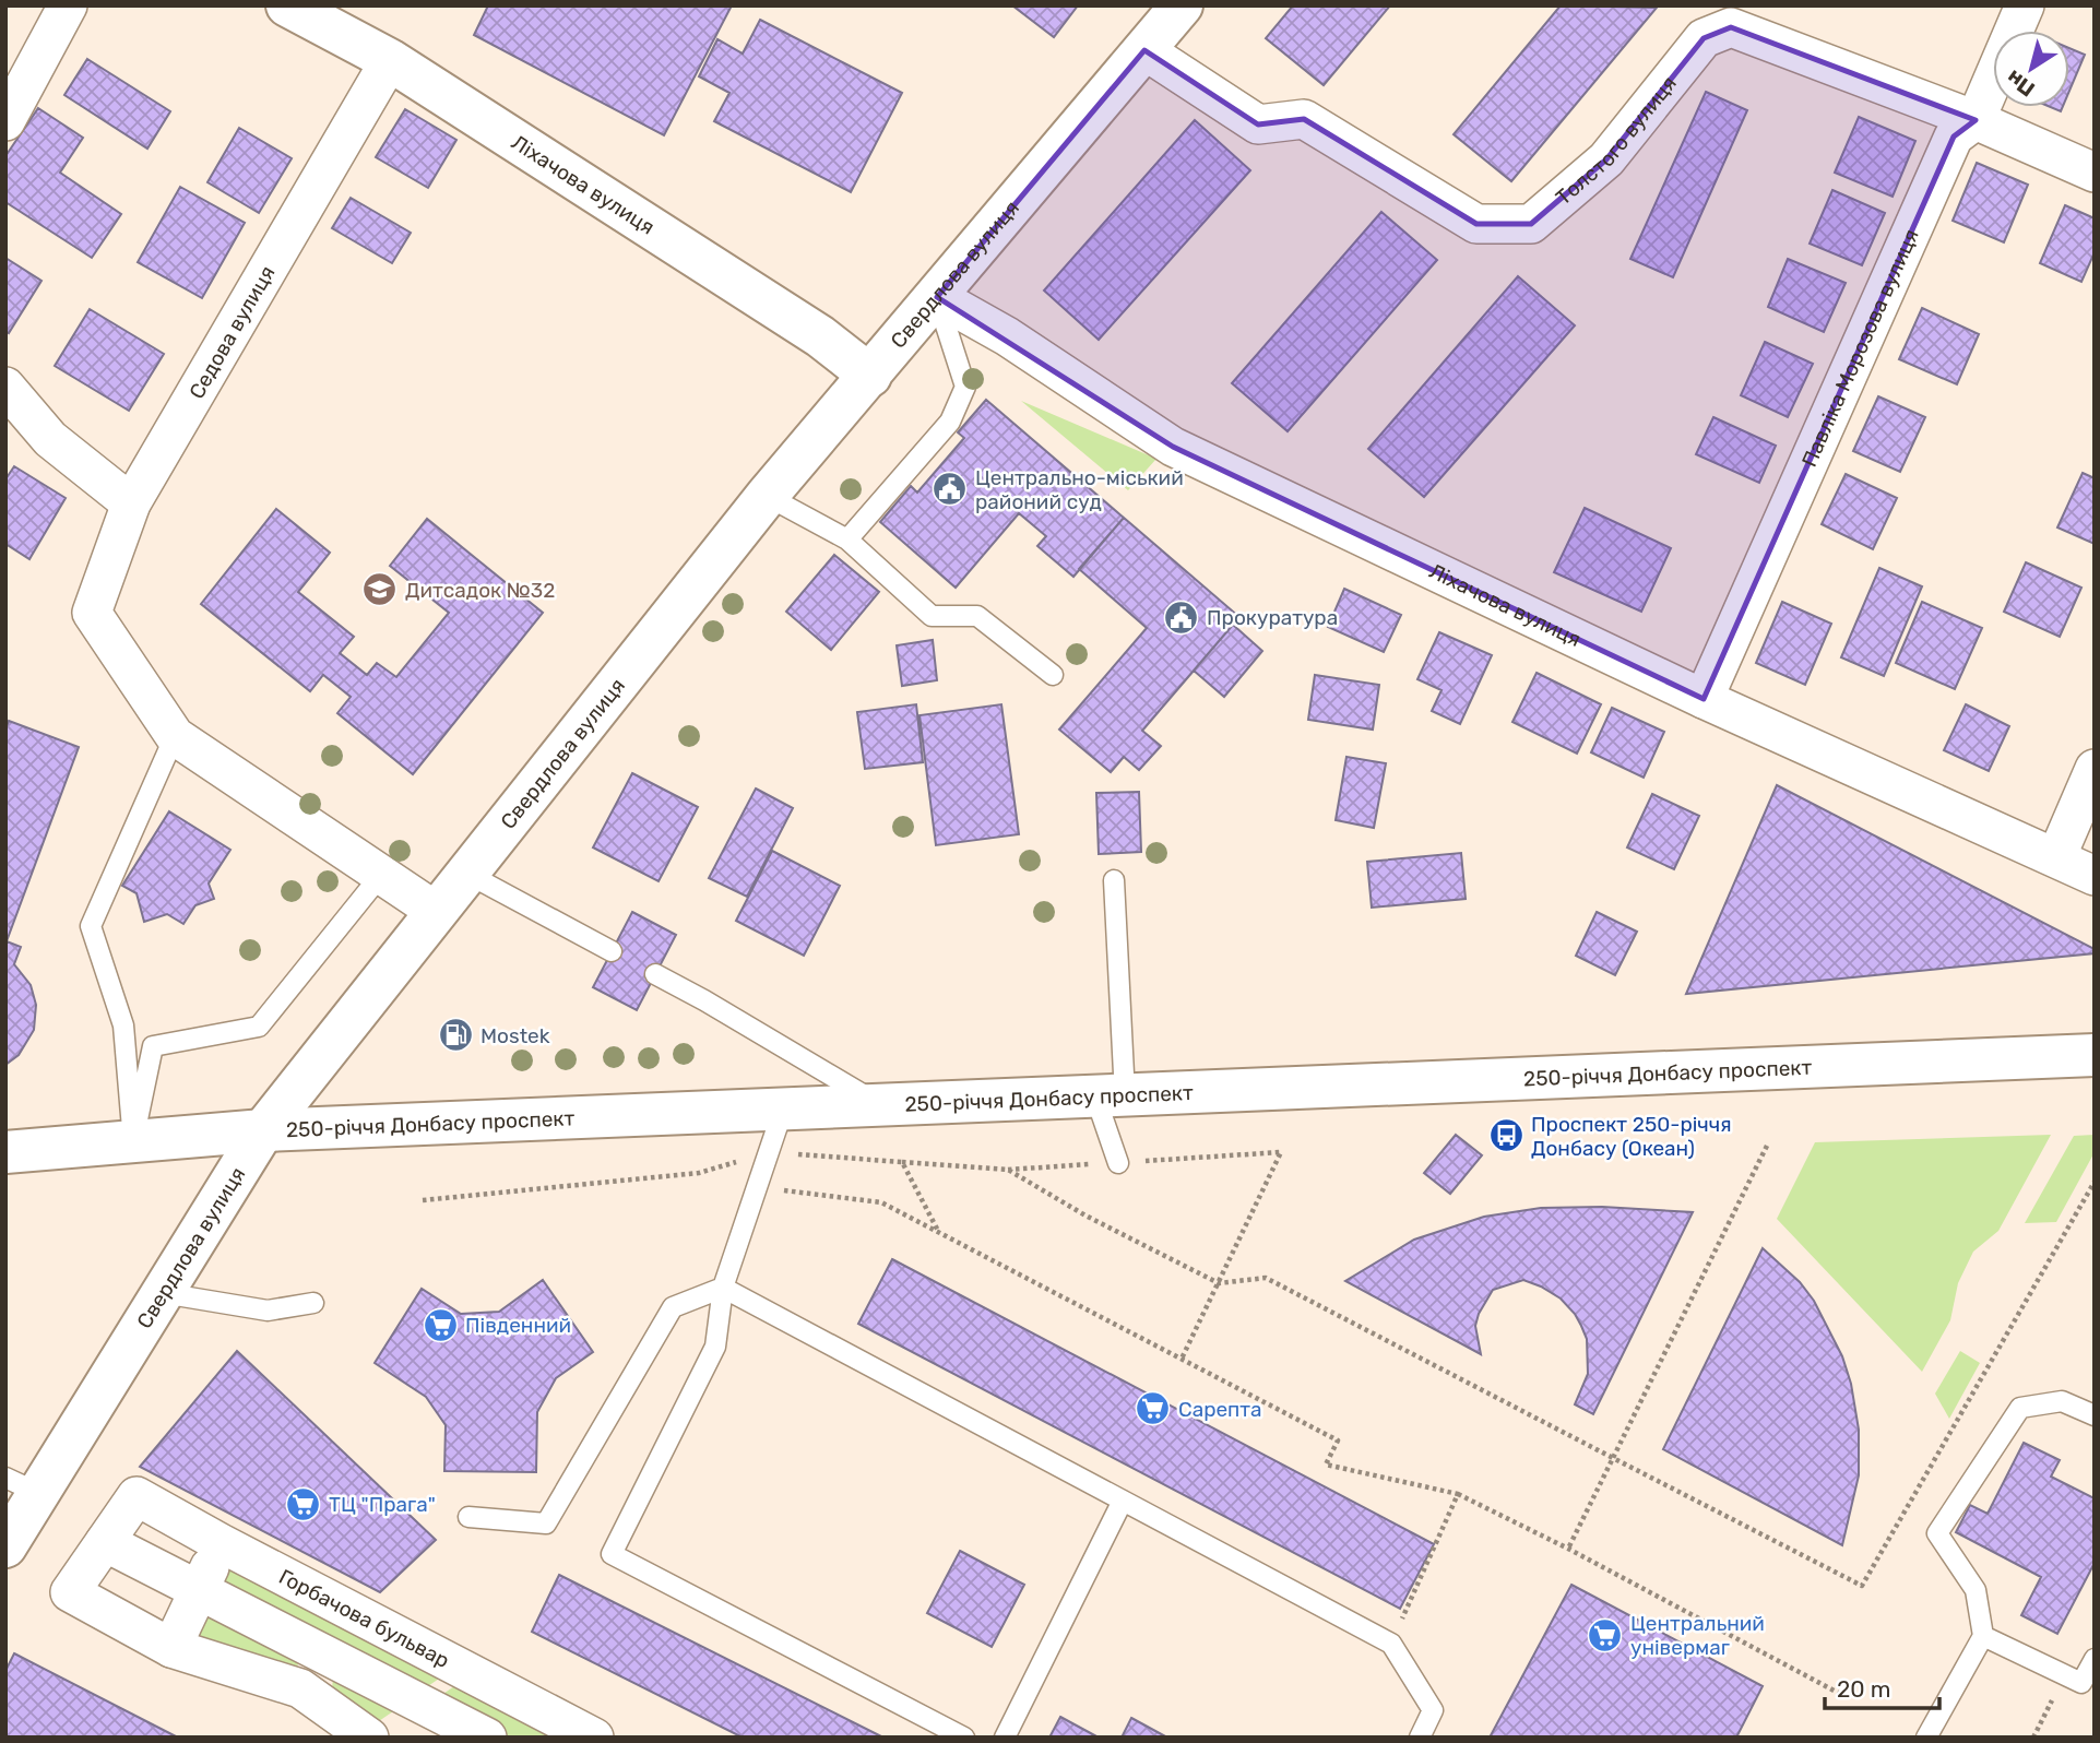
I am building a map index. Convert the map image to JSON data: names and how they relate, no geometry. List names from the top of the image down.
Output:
{
  "streets": {
    "street": [
      "Толстого вулиця",
      "Ліхачова вулиця",
      "Свердлова вулиця",
      "Седова вулиця",
      "Павліка Морозова вулиця",
      "250-річчя Донбасу проспект",
      "Горбачова бульвар"
    ]
  },
  "crossings": [
    ["Толстого вулиця", "Свердлова вулиця"],
    ["Толстого вулиця", "Павліка Морозова вулиця"],
    ["Ліхачова вулиця", "Свердлова вулиця"],
    ["Ліхачова вулиця", "Седова вулиця"],
    ["Ліхачова вулиця", "Павліка Морозова вулиця"],
    ["Свердлова вулиця", "250-річчя Донбасу проспект"]
  ],
  "places": {
    "public building": ["Центрально-міський районий суд", "Прокуратура"],
    "school or university": ["Дитсадок №32"],
    "fuel station": ["Mostek"],
    "bus stop": ["Проспект 250-річчя Донбасу (Океан)"],
    "supermarket": [
      "Південний",
      "Сарепта",
      "ТЦ \"Прага\"",
      "Центральний універмаг"
    ]
  },
  "scale_bar": "20 m",
  "north": "bottom left"
}
